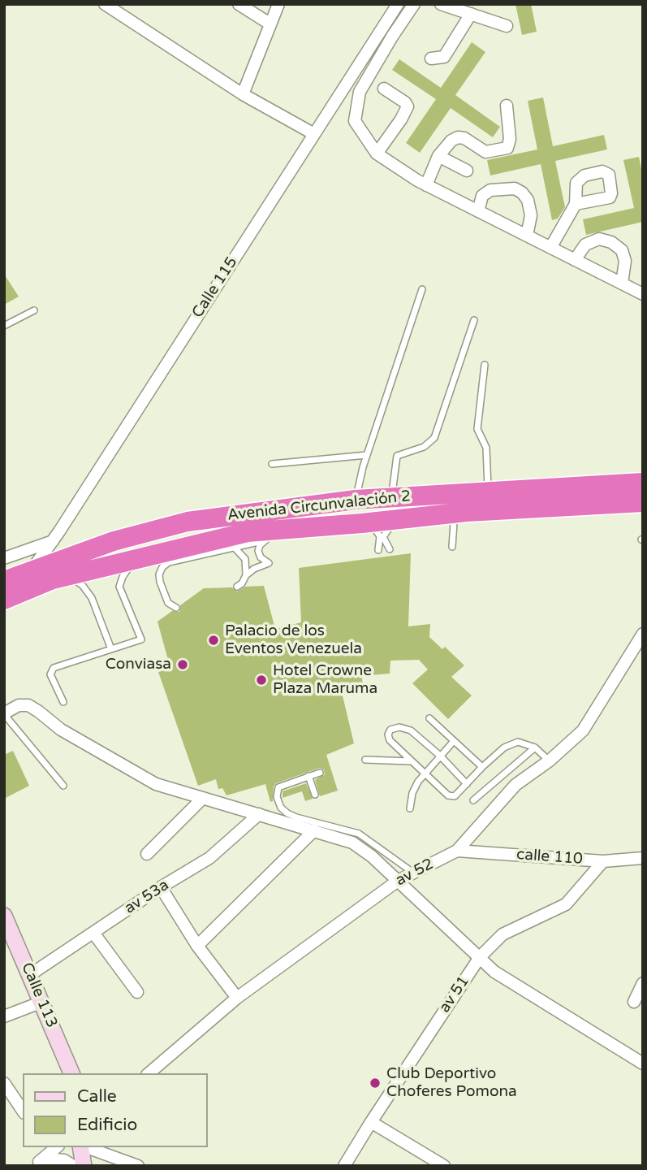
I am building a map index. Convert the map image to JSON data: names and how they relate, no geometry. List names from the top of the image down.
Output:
{
  "streets": {
    "highway": ["Avenida Circunvalación 2"],
    "street": [
      "Calle 115",
      "calle 110",
      "av 52",
      "av 53a",
      "av 51",
      "Calle 113"
    ]
  },
  "crossings": [
    ["Calle 115", "Avenida Circunvalación 2"],
    ["calle 110", "av 52"],
    ["calle 110", "av 51"],
    ["av 53a", "Calle 113"]
  ],
  "places": [
    "Palacio de los Eventos Venezuela",
    "Conviasa",
    "Hotel Crowne Plaza Maruma",
    "Club Deportivo Choferes Pomona"
  ],
  "legend": ["Calle", "Edificio"]
}
